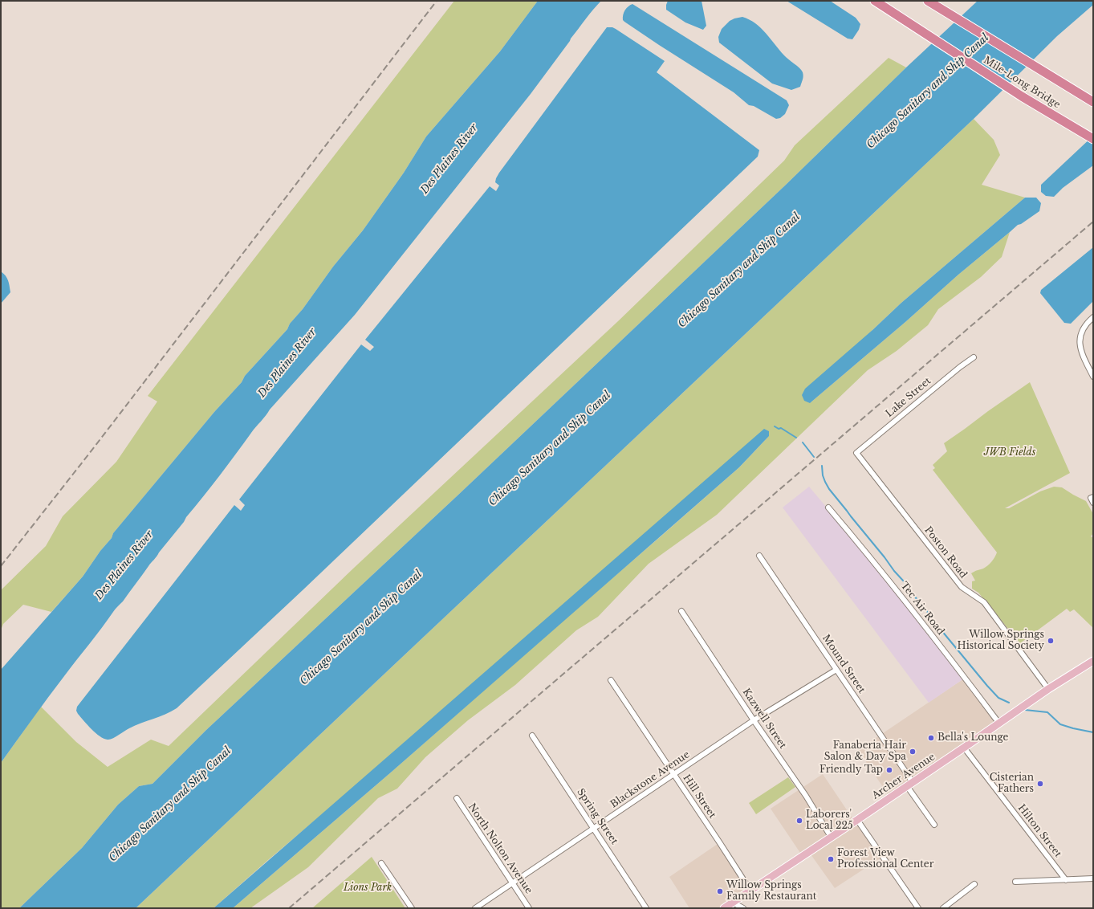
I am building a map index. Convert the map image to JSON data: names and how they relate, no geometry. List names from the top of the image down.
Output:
{
  "streets": {
    "highway": ["Mile-Long Bridge"],
    "main road": ["Archer Avenue"],
    "street": [
      "Lake Street",
      "Poston Road",
      "Tec Air Road",
      "Mound Street",
      "Kazwell Street",
      "Blackstone Avenue",
      "Hill Street",
      "Spring Street",
      "Hilton Street",
      "North Nolton Avenue"
    ]
  },
  "crossings": [
    ["Lake Street", "Poston Road"],
    ["Poston Road", "Archer Avenue"],
    ["Tec Air Road", "Archer Avenue"],
    ["Mound Street", "Archer Avenue"],
    ["Mound Street", "Blackstone Avenue"],
    ["Kazwell Street", "Archer Avenue"],
    ["Kazwell Street", "Blackstone Avenue"],
    ["Archer Avenue", "Hill Street"],
    ["Archer Avenue", "Hilton Street"],
    ["Blackstone Avenue", "Hill Street"],
    ["Blackstone Avenue", "Spring Street"],
    ["Blackstone Avenue", "North Nolton Avenue"]
  ],
  "water": ["Chicago Sanitary and Ship Canal", "Des Plaines River"],
  "parks": ["JWB Fields", "Lions Park"],
  "places": [
    "Willow Springs Historical Society",
    "Bella's Lounge",
    "Fanaberia Hair Salon & Day Spa",
    "Friendly Tap",
    "Cisterian Fathers",
    "Laborers' Local 225",
    "Forest View Professional Center",
    "Willow Springs Family Restaurant"
  ]
}
